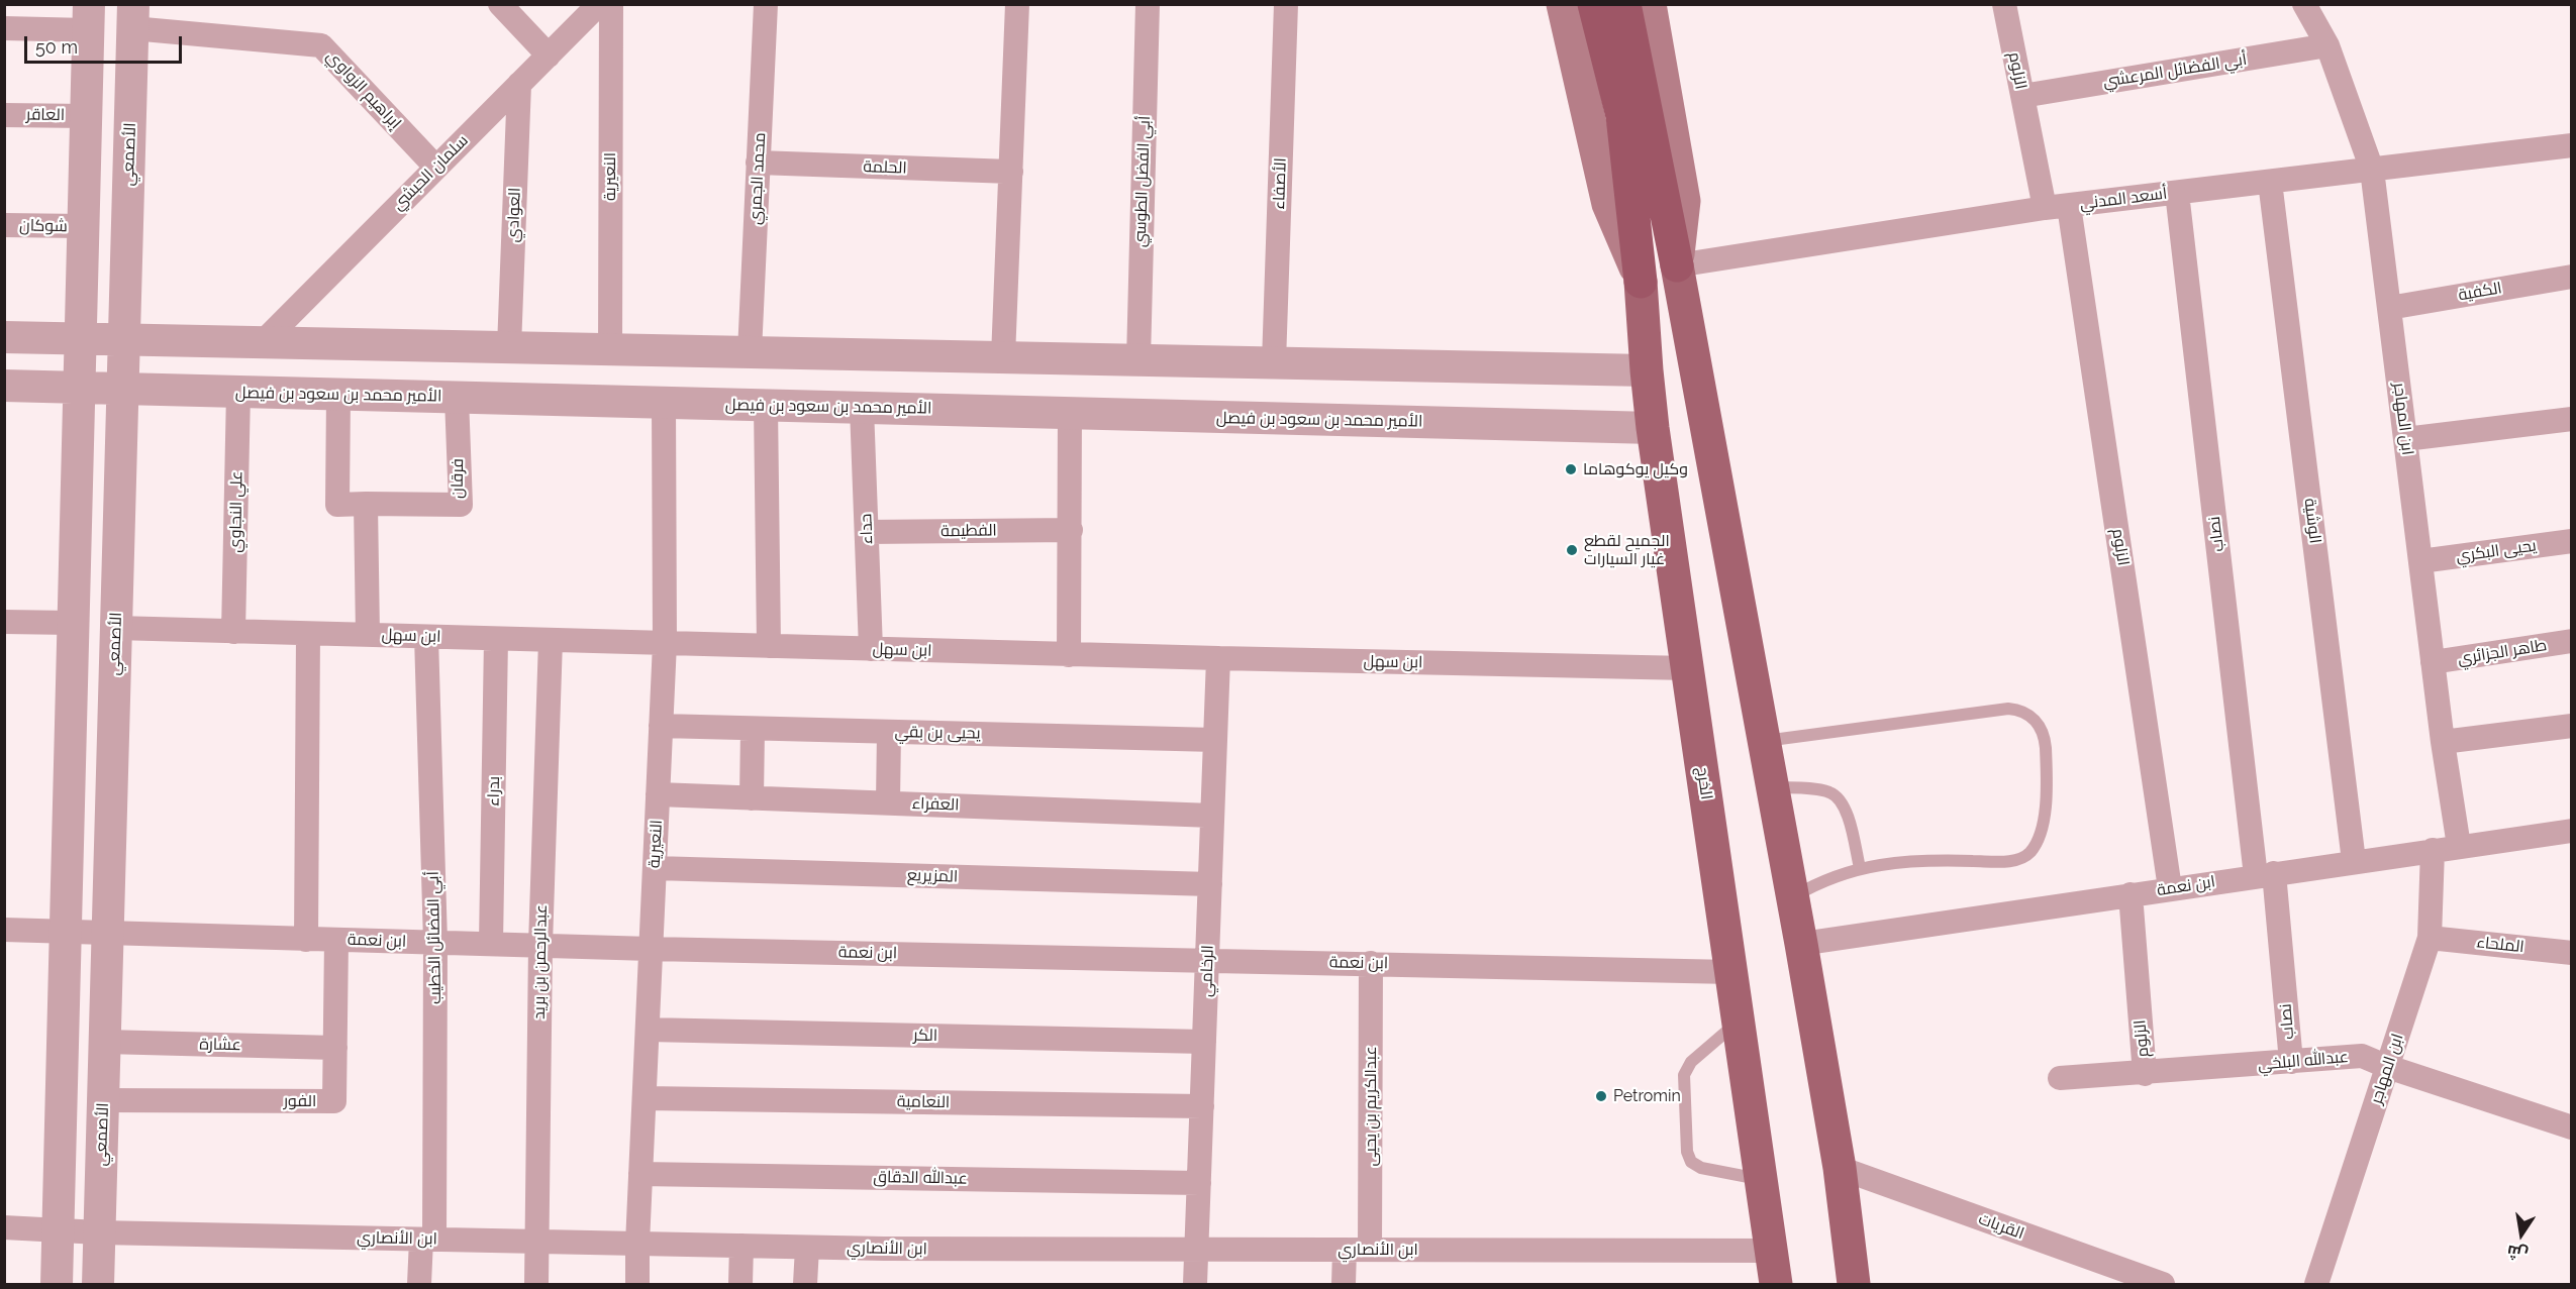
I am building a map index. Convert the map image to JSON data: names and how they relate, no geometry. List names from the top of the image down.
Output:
{
  "streets": {
    "main road": ["الخرج"],
    "street": [
      "الزلوم",
      "أبي الفضائل المرعشي",
      "إبراهيم الزواوي",
      "العاقر",
      "الأصمعي",
      "الحلمة",
      "سلمان الحبشي",
      "النعيرية",
      "محمد الجمري",
      "أبي الفضل الطوسي",
      "الأصفاء",
      "أسعد المدني",
      "العوادي",
      "شوكان",
      "الكفية",
      "الأمير محمد بن سعود بن فيصل",
      "ابن المهاجر",
      "فرقان",
      "علي النجاوي",
      "الوشية",
      "حداء",
      "الفطيمة",
      "نصاب",
      "يحيى البكري",
      "ابن سهل",
      "طاهر الجزائري",
      "يحيى بن بقي",
      "بدراء",
      "العفراء",
      "المزيريع",
      "ابن نعمة",
      "أبي الفضائل الخطيب",
      "الملحاء",
      "عبدالرحمن بن بريد",
      "الرخامي",
      "الكر",
      "عشارة",
      "عبدالله البلخي",
      "الفور",
      "النعامية",
      "عبدالكريم بن يحيى",
      "عبدالله الدقاق",
      "القريات",
      "ابن الأنصاري"
    ]
  },
  "crossings": [
    ["الزلوم", "أبي الفضائل المرعشي"],
    ["الزلوم", "أسعد المدني"],
    ["الزلوم", "ابن نعمة"],
    ["الزلوم", "عبدالله البلخي"],
    ["أبي الفضائل المرعشي", "ابن المهاجر"],
    ["إبراهيم الزواوي", "الأصمعي"],
    ["إبراهيم الزواوي", "سلمان الحبشي"],
    ["الأصمعي", "الأمير محمد بن سعود بن فيصل"],
    ["الأصمعي", "ابن سهل"],
    ["الأصمعي", "ابن نعمة"],
    ["الأصمعي", "عشارة"],
    ["الأصمعي", "الفور"],
    ["الأصمعي", "ابن الأنصاري"],
    ["الحلمة", "محمد الجمري"],
    ["سلمان الحبشي", "العوادي"],
    ["النعيرية", "الأمير محمد بن سعود بن فيصل"],
    ["النعيرية", "ابن سهل"],
    ["النعيرية", "يحيى بن بقي"],
    ["النعيرية", "العفراء"],
    ["النعيرية", "المزيريع"],
    ["النعيرية", "ابن نعمة"],
    ["النعيرية", "الكر"],
    ["النعيرية", "النعامية"],
    ["النعيرية", "عبدالله الدقاق"],
    ["النعيرية", "ابن الأنصاري"],
    ["أسعد المدني", "ابن المهاجر"],
    ["أسعد المدني", "الوشية"],
    ["أسعد المدني", "نصاب"],
    ["الكفية", "ابن المهاجر"],
    ["الأمير محمد بن سعود بن فيصل", "فرقان"],
    ["الأمير محمد بن سعود بن فيصل", "علي النجاوي"],
    ["الأمير محمد بن سعود بن فيصل", "حداء"],
    ["الأمير محمد بن سعود بن فيصل", "الخرج"],
    ["ابن المهاجر", "يحيى البكري"],
    ["ابن المهاجر", "طاهر الجزائري"],
    ["ابن المهاجر", "ابن نعمة"],
    ["ابن المهاجر", "الملحاء"],
    ["ابن المهاجر", "عبدالله البلخي"],
    ["علي النجاوي", "ابن سهل"],
    ["الوشية", "ابن نعمة"],
    ["حداء", "الفطيمة"],
    ["حداء", "ابن سهل"],
    ["نصاب", "ابن نعمة"],
    ["نصاب", "عبدالله البلخي"],
    ["ابن سهل", "الخرج"],
    ["ابن سهل", "بدراء"],
    ["ابن سهل", "أبي الفضائل الخطيب"],
    ["ابن سهل", "عبدالرحمن بن بريد"],
    ["ابن سهل", "الرخامي"],
    ["يحيى بن بقي", "الرخامي"],
    ["الخرج", "ابن نعمة"],
    ["الخرج", "ابن الأنصاري"],
    ["بدراء", "ابن نعمة"],
    ["العفراء", "الرخامي"],
    ["المزيريع", "الرخامي"],
    ["ابن نعمة", "أبي الفضائل الخطيب"],
    ["ابن نعمة", "عبدالرحمن بن بريد"],
    ["ابن نعمة", "الرخامي"],
    ["ابن نعمة", "الفور"],
    ["ابن نعمة", "عبدالكريم بن يحيى"],
    ["أبي الفضائل الخطيب", "ابن الأنصاري"],
    ["عبدالرحمن بن بريد", "ابن الأنصاري"],
    ["الرخامي", "الكر"],
    ["الرخامي", "النعامية"],
    ["الرخامي", "عبدالله الدقاق"],
    ["الرخامي", "ابن الأنصاري"],
    ["عشارة", "الفور"],
    ["عبدالكريم بن يحيى", "ابن الأنصاري"]
  ],
  "places": ["وكيل يوكوهاما", "الجميح لقطع غيار السيارات", "Petromin"],
  "scale_bar": "50 m",
  "north": "bottom"
}
